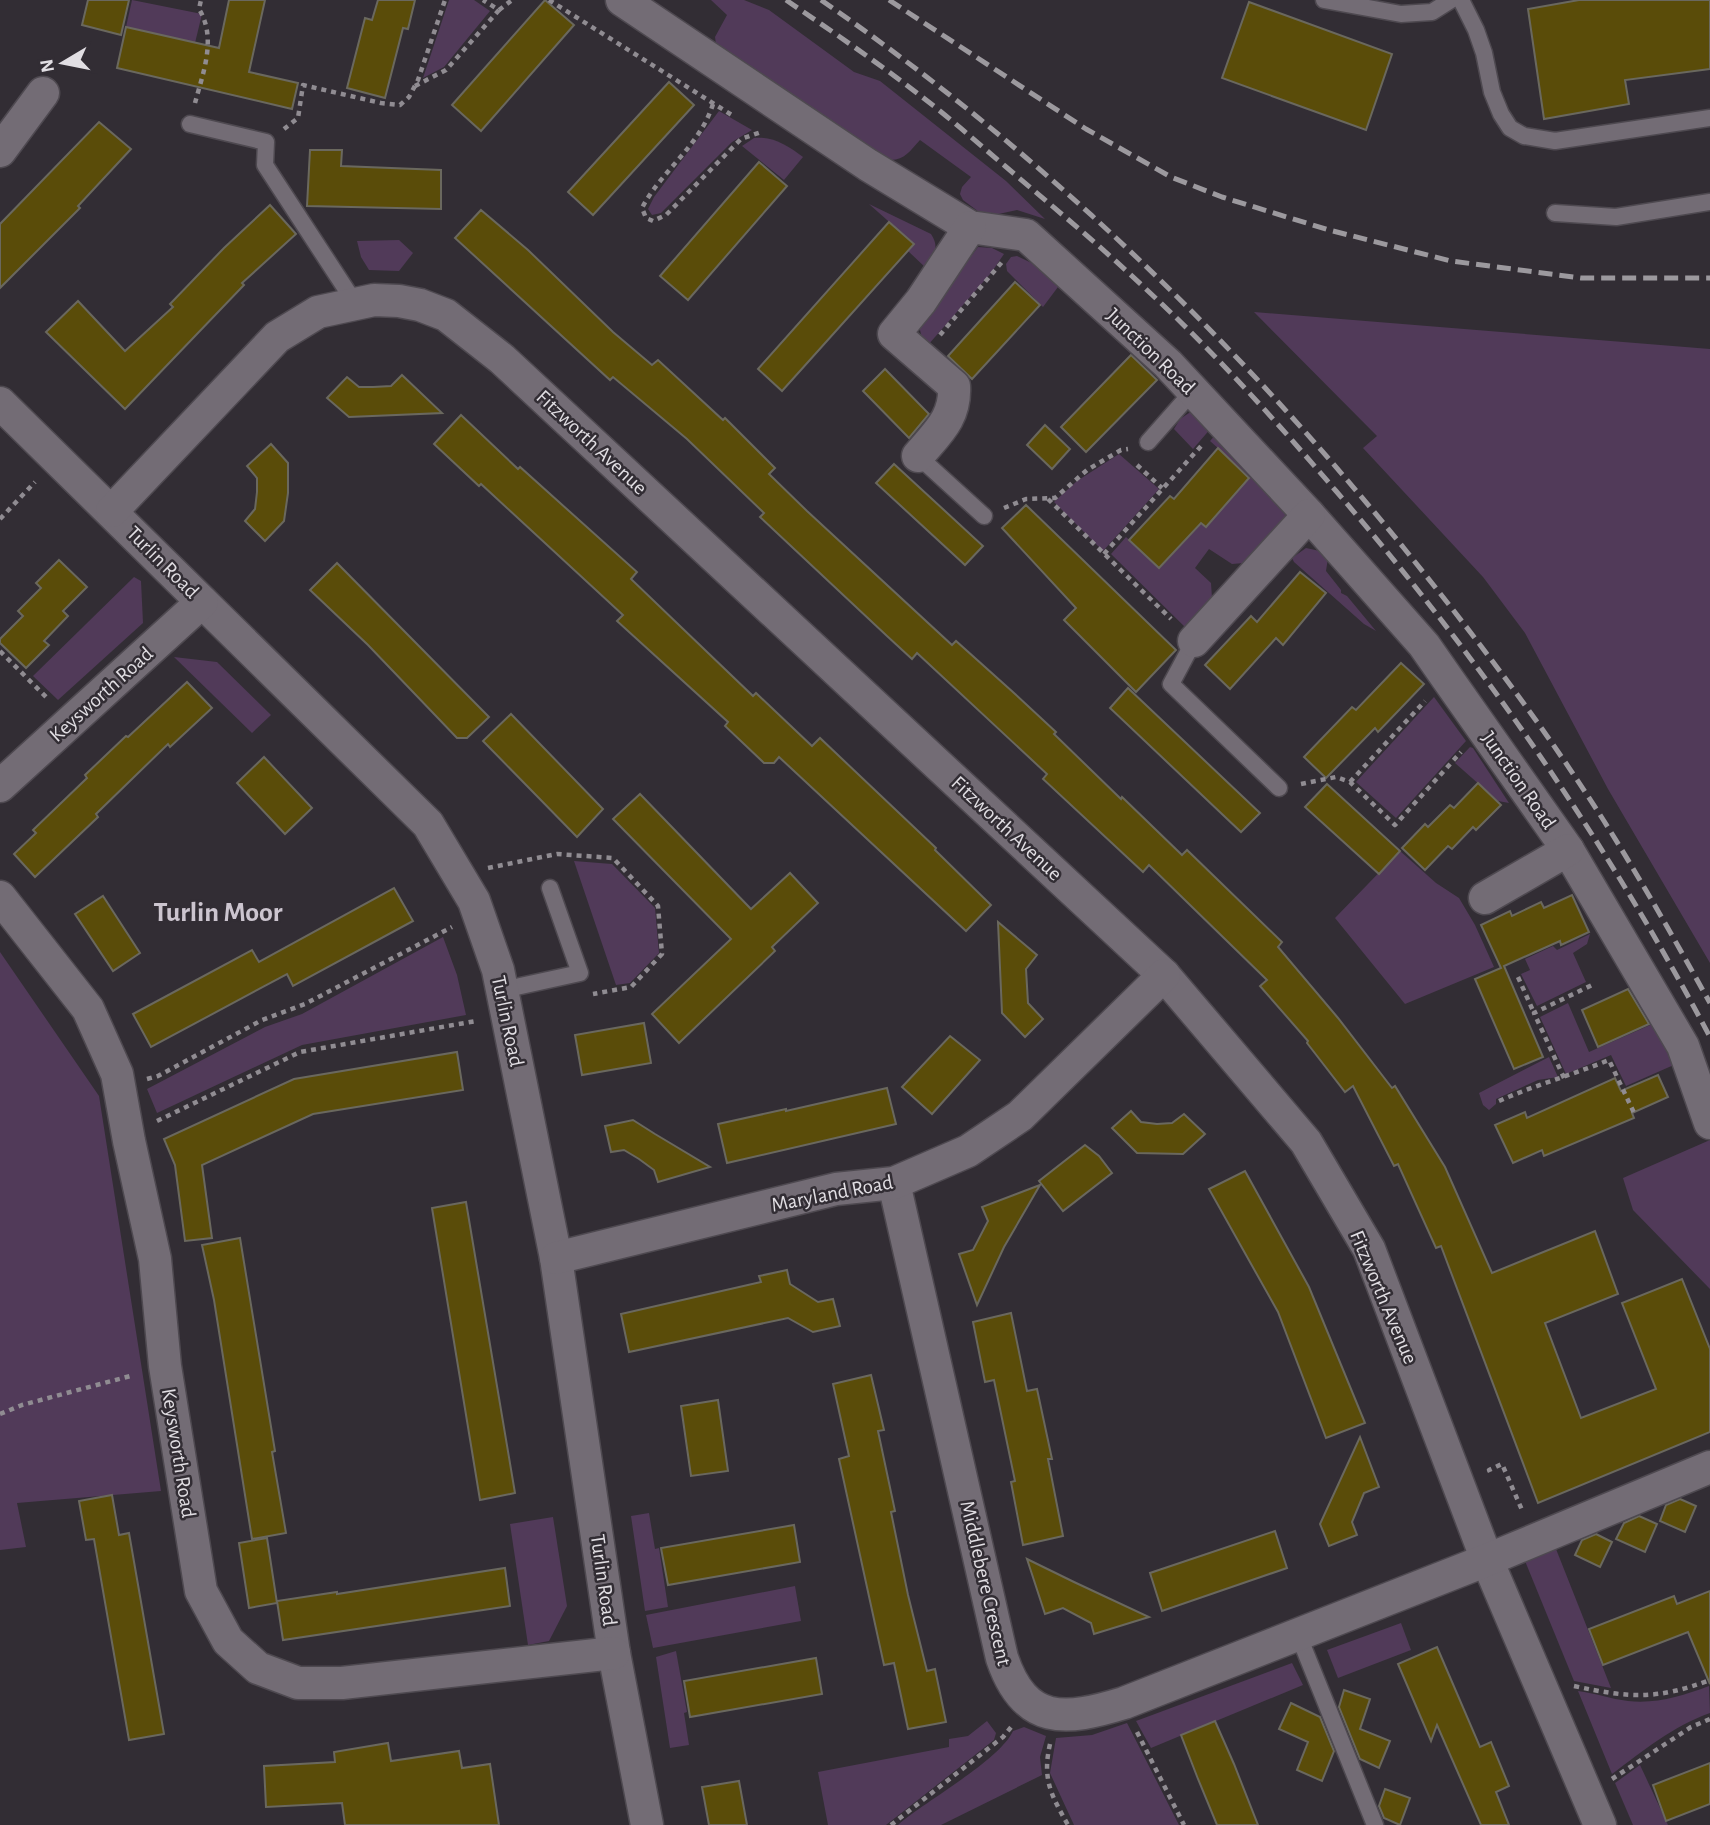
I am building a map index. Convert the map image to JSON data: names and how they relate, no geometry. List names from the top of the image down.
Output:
{
  "streets": {
    "street": [
      "Junction Road",
      "Fitzworth Avenue",
      "Turlin Road",
      "Keysworth Road",
      "Maryland Road",
      "Middlebere Crescent"
    ]
  },
  "crossings": [
    ["Fitzworth Avenue", "Turlin Road"],
    ["Fitzworth Avenue", "Maryland Road"],
    ["Turlin Road", "Keysworth Road"],
    ["Turlin Road", "Maryland Road"],
    ["Maryland Road", "Middlebere Crescent"]
  ],
  "districts": ["Turlin Moor"],
  "north": "left"
}
